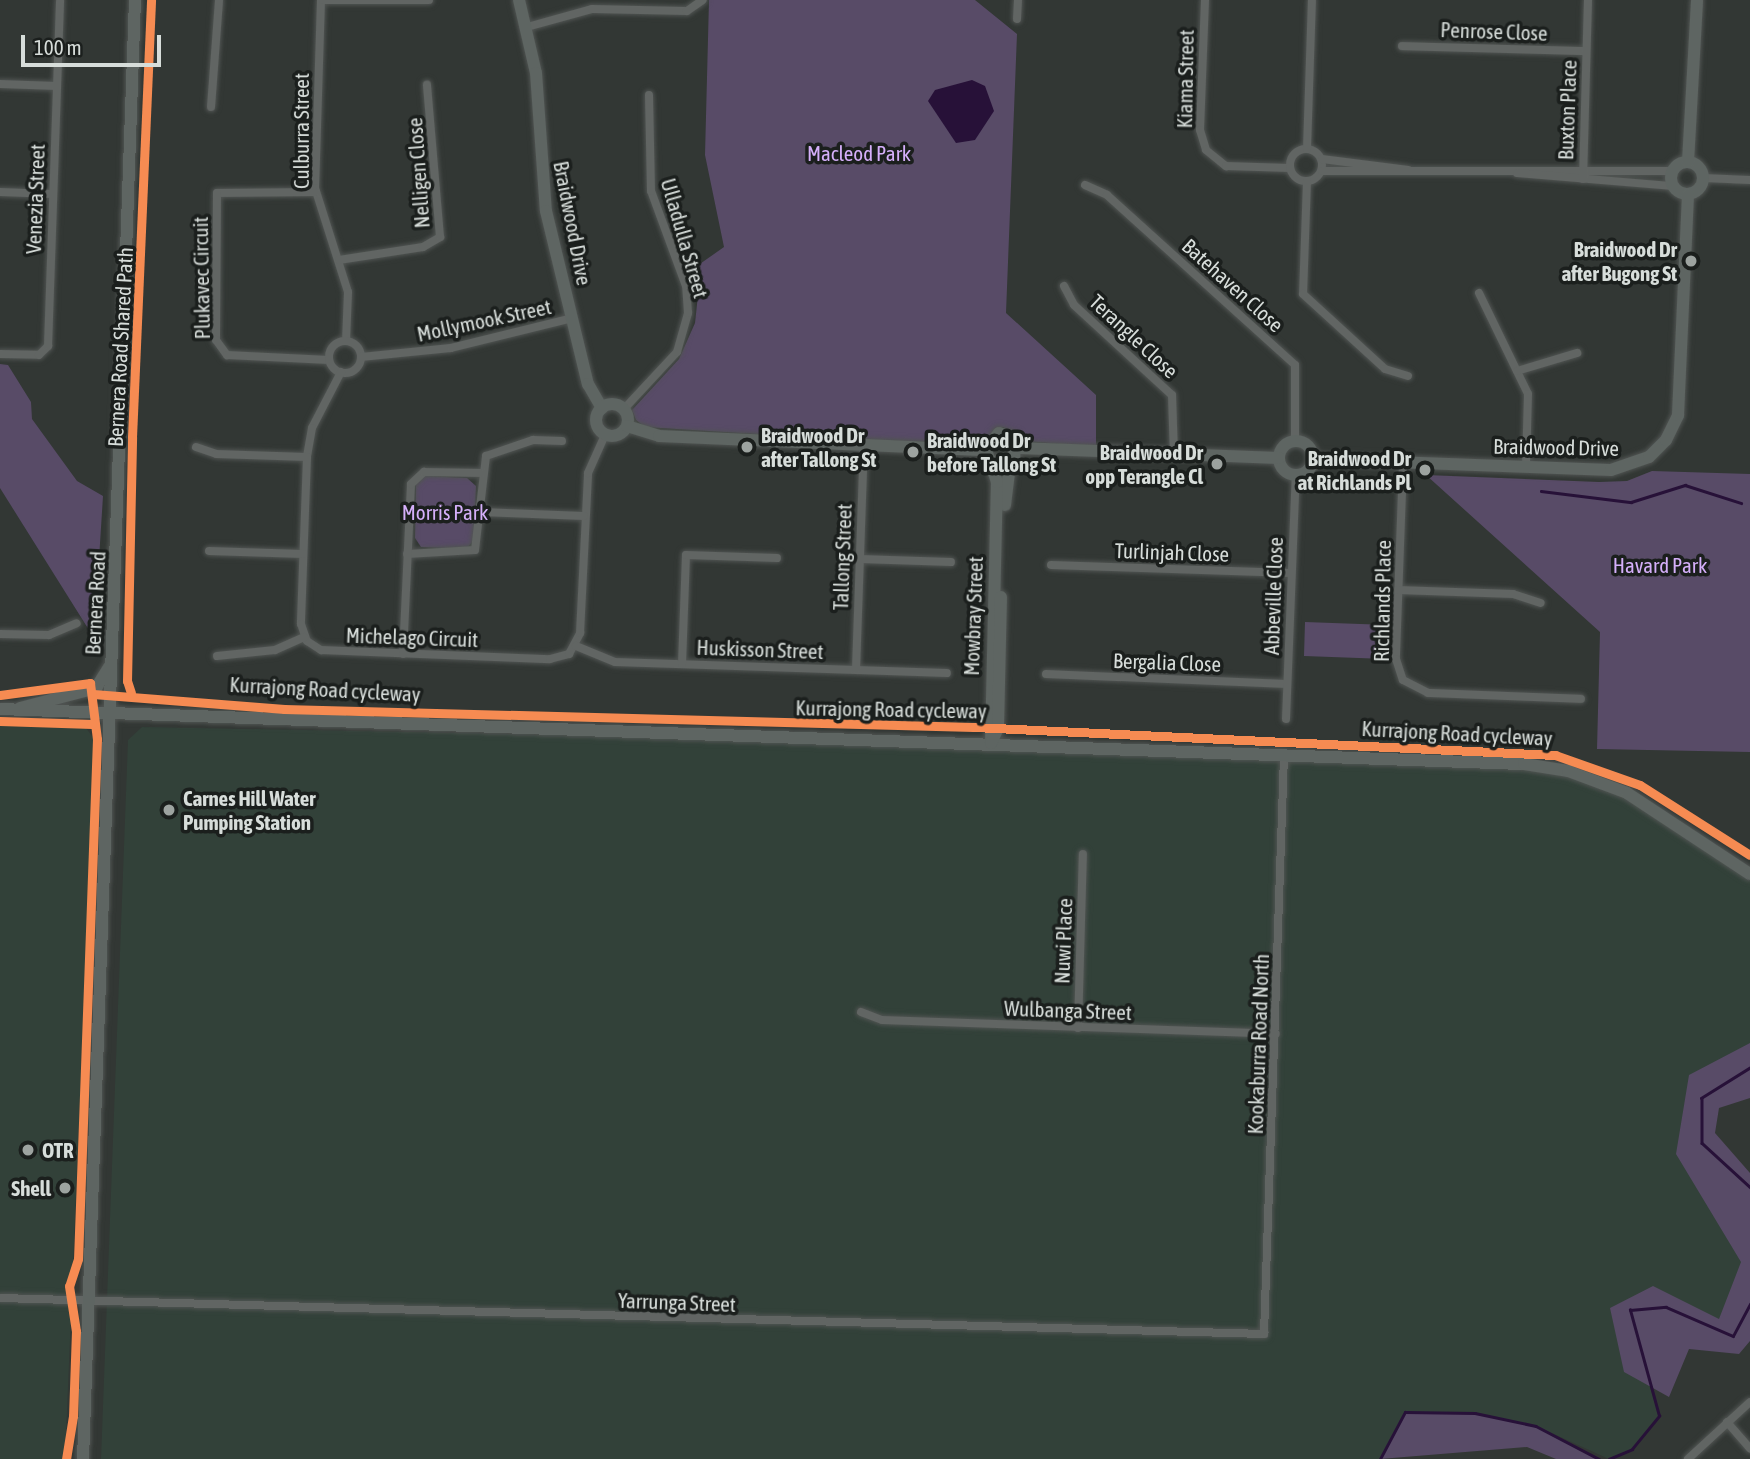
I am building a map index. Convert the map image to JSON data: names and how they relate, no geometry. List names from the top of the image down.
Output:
{
  "streets": {
    "main road": ["Braidwood Drive", "Bernera Road", "Mowbray Street"],
    "street": [
      "Penrose Close",
      "Kiama Street",
      "Buxton Place",
      "Culburra Street",
      "Nelligen Close",
      "Venezia Street",
      "Ulladulla Street",
      "Plukavec Circuit",
      "Batehaven Close",
      "Mollymook Street",
      "Terangle Close",
      "Turlinjah Close",
      "Tallong Street",
      "Abbeville Close",
      "Richlands Place",
      "Michelago Circuit",
      "Huskisson Street",
      "Bergalia Close",
      "Nuwi Place",
      "Wulbanga Street",
      "Kookaburra Road North",
      "Yarrunga Street"
    ],
    "cycle path": ["Bernera Road Shared Path", "Kurrajong Road cycleway"]
  },
  "crossings": [
    ["Penrose Close", "Buxton Place"],
    ["Culburra Street", "Nelligen Close"],
    ["Culburra Street", "Plukavec Circuit"],
    ["Culburra Street", "Mollymook Street"],
    ["Braidwood Drive", "Ulladulla Street"],
    ["Braidwood Drive", "Batehaven Close"],
    ["Braidwood Drive", "Mollymook Street"],
    ["Braidwood Drive", "Abbeville Close"],
    ["Braidwood Drive", "Richlands Place"],
    ["Plukavec Circuit", "Mollymook Street"],
    ["Batehaven Close", "Abbeville Close"],
    ["Turlinjah Close", "Abbeville Close"],
    ["Tallong Street", "Huskisson Street"],
    ["Abbeville Close", "Bergalia Close"],
    ["Bernera Road", "Yarrunga Street"],
    ["Michelago Circuit", "Huskisson Street"],
    ["Nuwi Place", "Wulbanga Street"],
    ["Wulbanga Street", "Kookaburra Road North"],
    ["Kookaburra Road North", "Yarrunga Street"]
  ],
  "parks": ["Macleod Park", "Morris Park", "Havard Park"],
  "places": [
    "Braidwood Dr after Bugong St",
    "Braidwood Dr after Tallong St",
    "Braidwood Dr before Tallong St",
    "Braidwood Dr opp Terangle Cl",
    "Braidwood Dr at Richlands Pl",
    "Carnes Hill Water Pumping Station",
    "OTR",
    "Shell"
  ],
  "scale_bar": "100 m"
}
